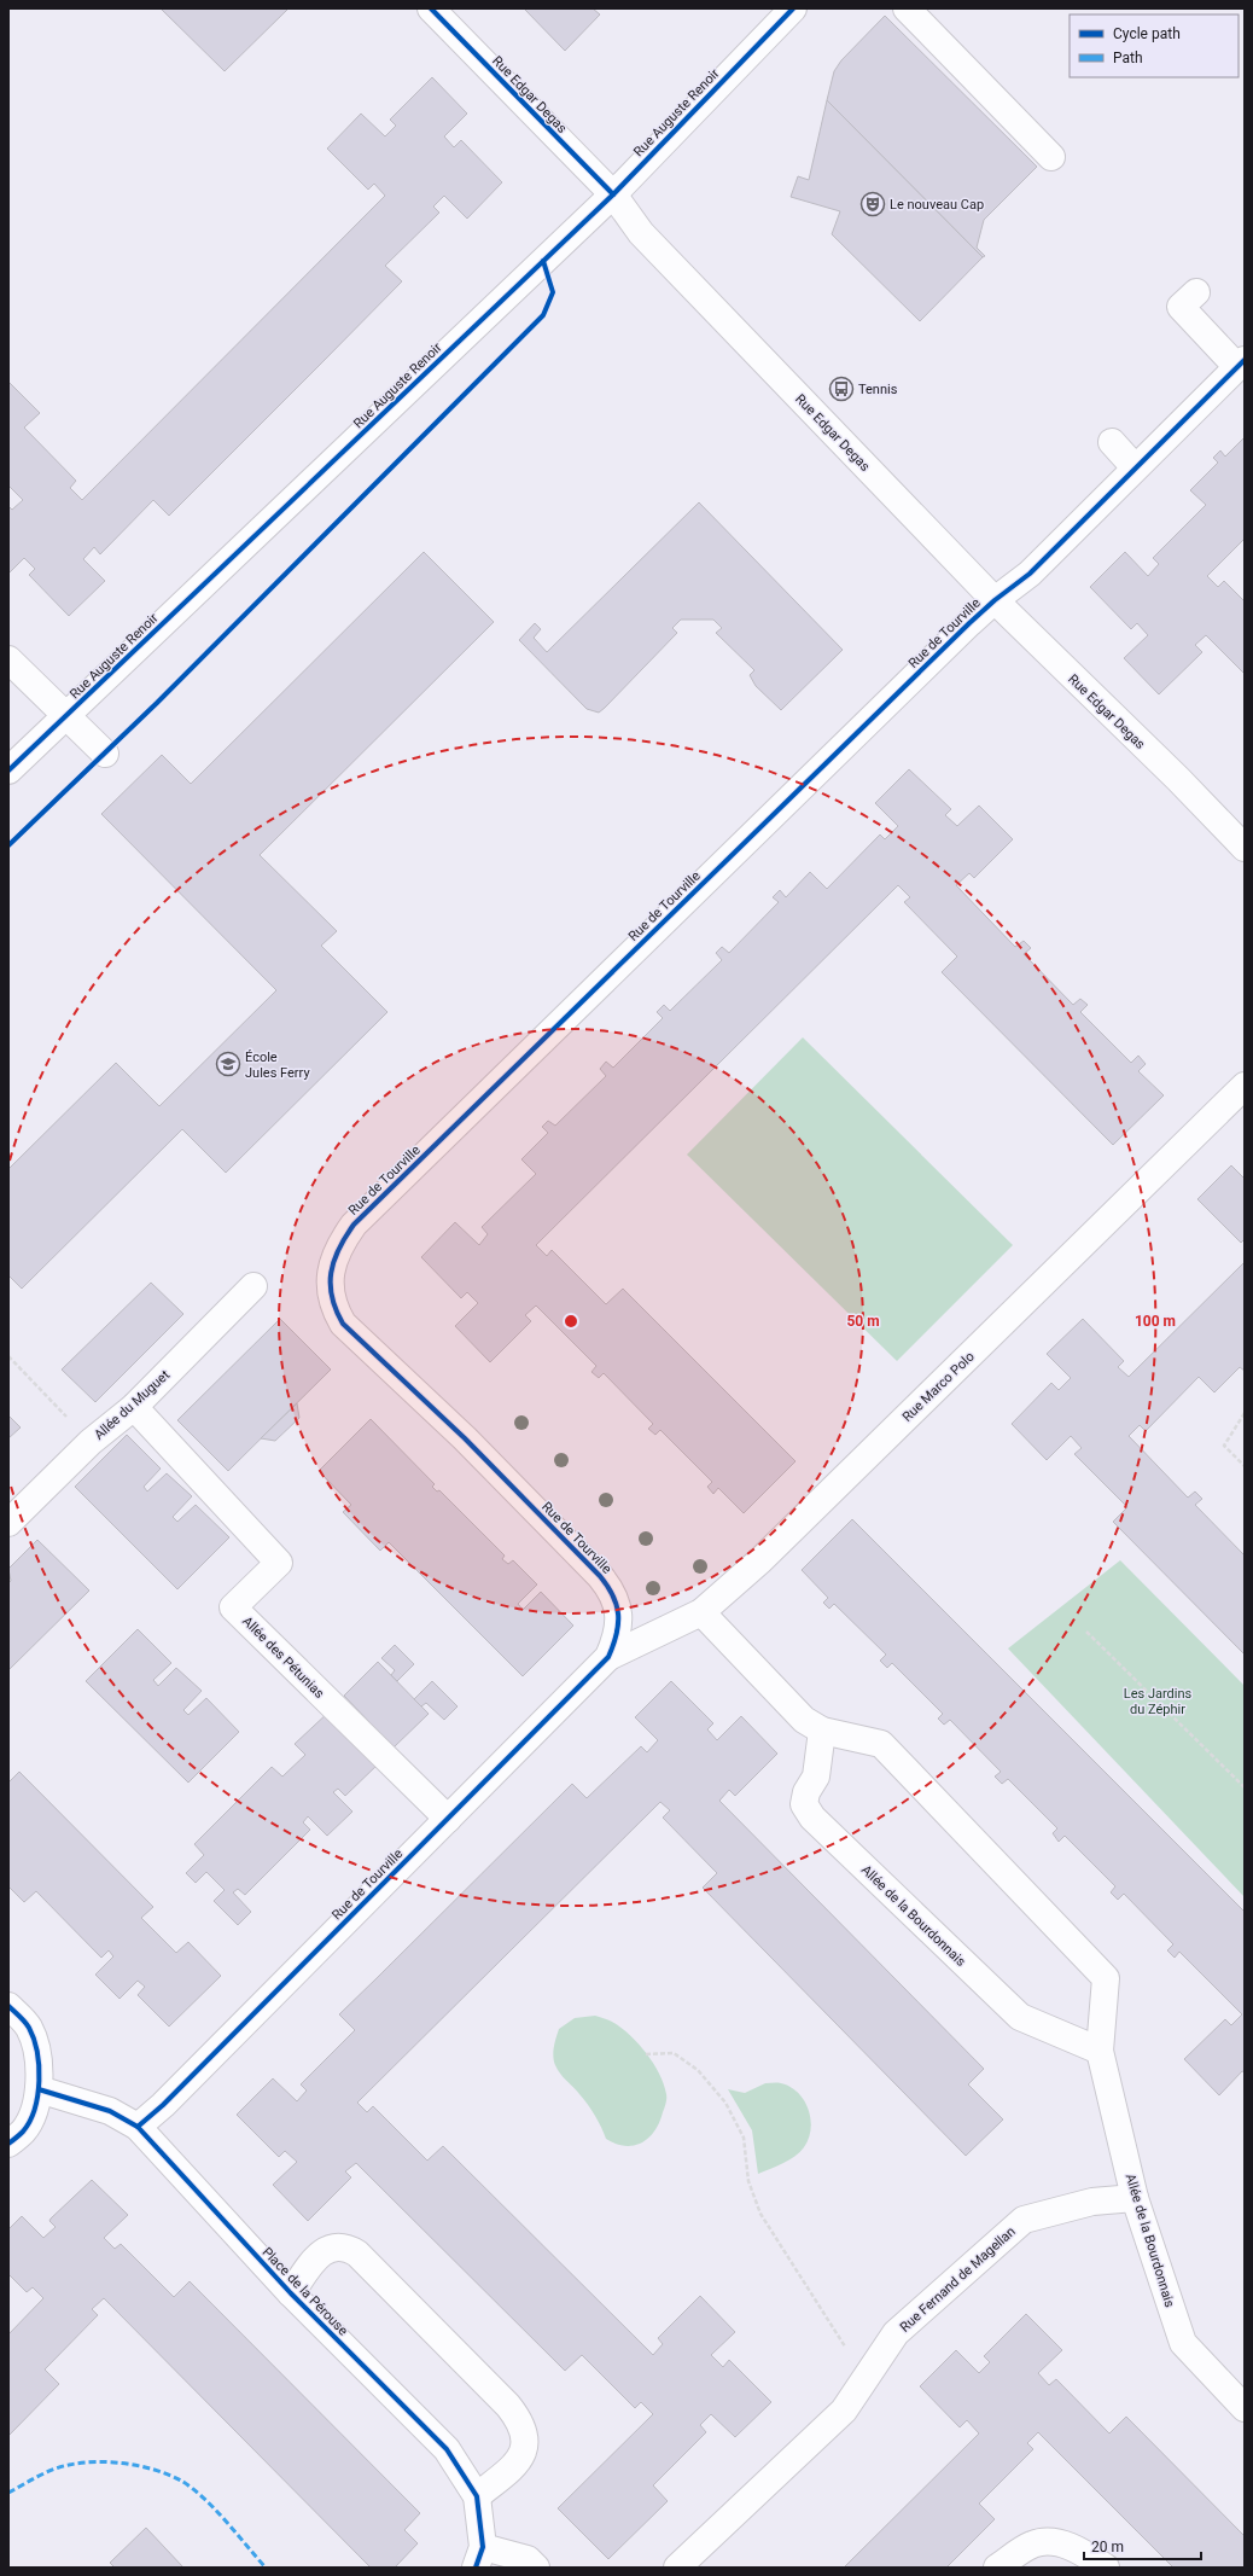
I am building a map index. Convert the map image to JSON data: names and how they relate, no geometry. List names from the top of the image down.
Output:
{
  "streets": {
    "street": [
      "Rue Edgar Degas",
      "Rue Auguste Renoir",
      "Rue de Tourville",
      "Rue Marco Polo",
      "Allée du Muguet",
      "Allée des Pétunias",
      "Allée de la Bourdonnais",
      "Rue Fernand de Magellan",
      "Place de la Pérouse"
    ]
  },
  "crossings": [
    ["Rue Edgar Degas", "Rue Auguste Renoir"],
    ["Rue Edgar Degas", "Rue de Tourville"],
    ["Rue de Tourville", "Rue Marco Polo"],
    ["Rue de Tourville", "Allée des Pétunias"],
    ["Rue de Tourville", "Place de la Pérouse"],
    ["Rue Marco Polo", "Allée de la Bourdonnais"],
    ["Allée du Muguet", "Allée des Pétunias"],
    ["Allée de la Bourdonnais", "Rue Fernand de Magellan"]
  ],
  "parks": ["Les Jardins du Zéphir"],
  "places": {
    "theatre": ["Le nouveau Cap"],
    "bus stop": ["Tennis"],
    "school or university": ["École Jules Ferry"]
  },
  "legend": ["Cycle path", "Path"],
  "scale_bar": "20 m",
  "rings": ["50 m", "100 m"]
}
